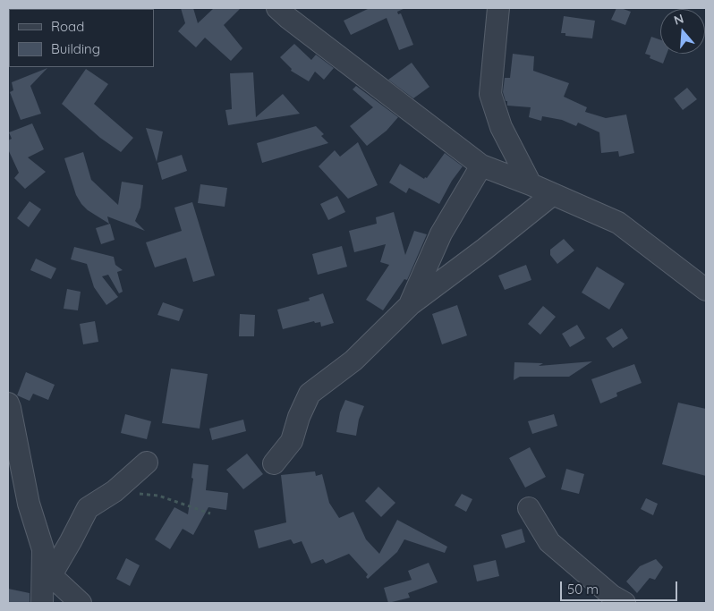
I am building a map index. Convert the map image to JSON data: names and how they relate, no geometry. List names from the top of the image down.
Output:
{
  "legend": ["Road", "Building"],
  "scale_bar": "50 m",
  "north": "top"
}
